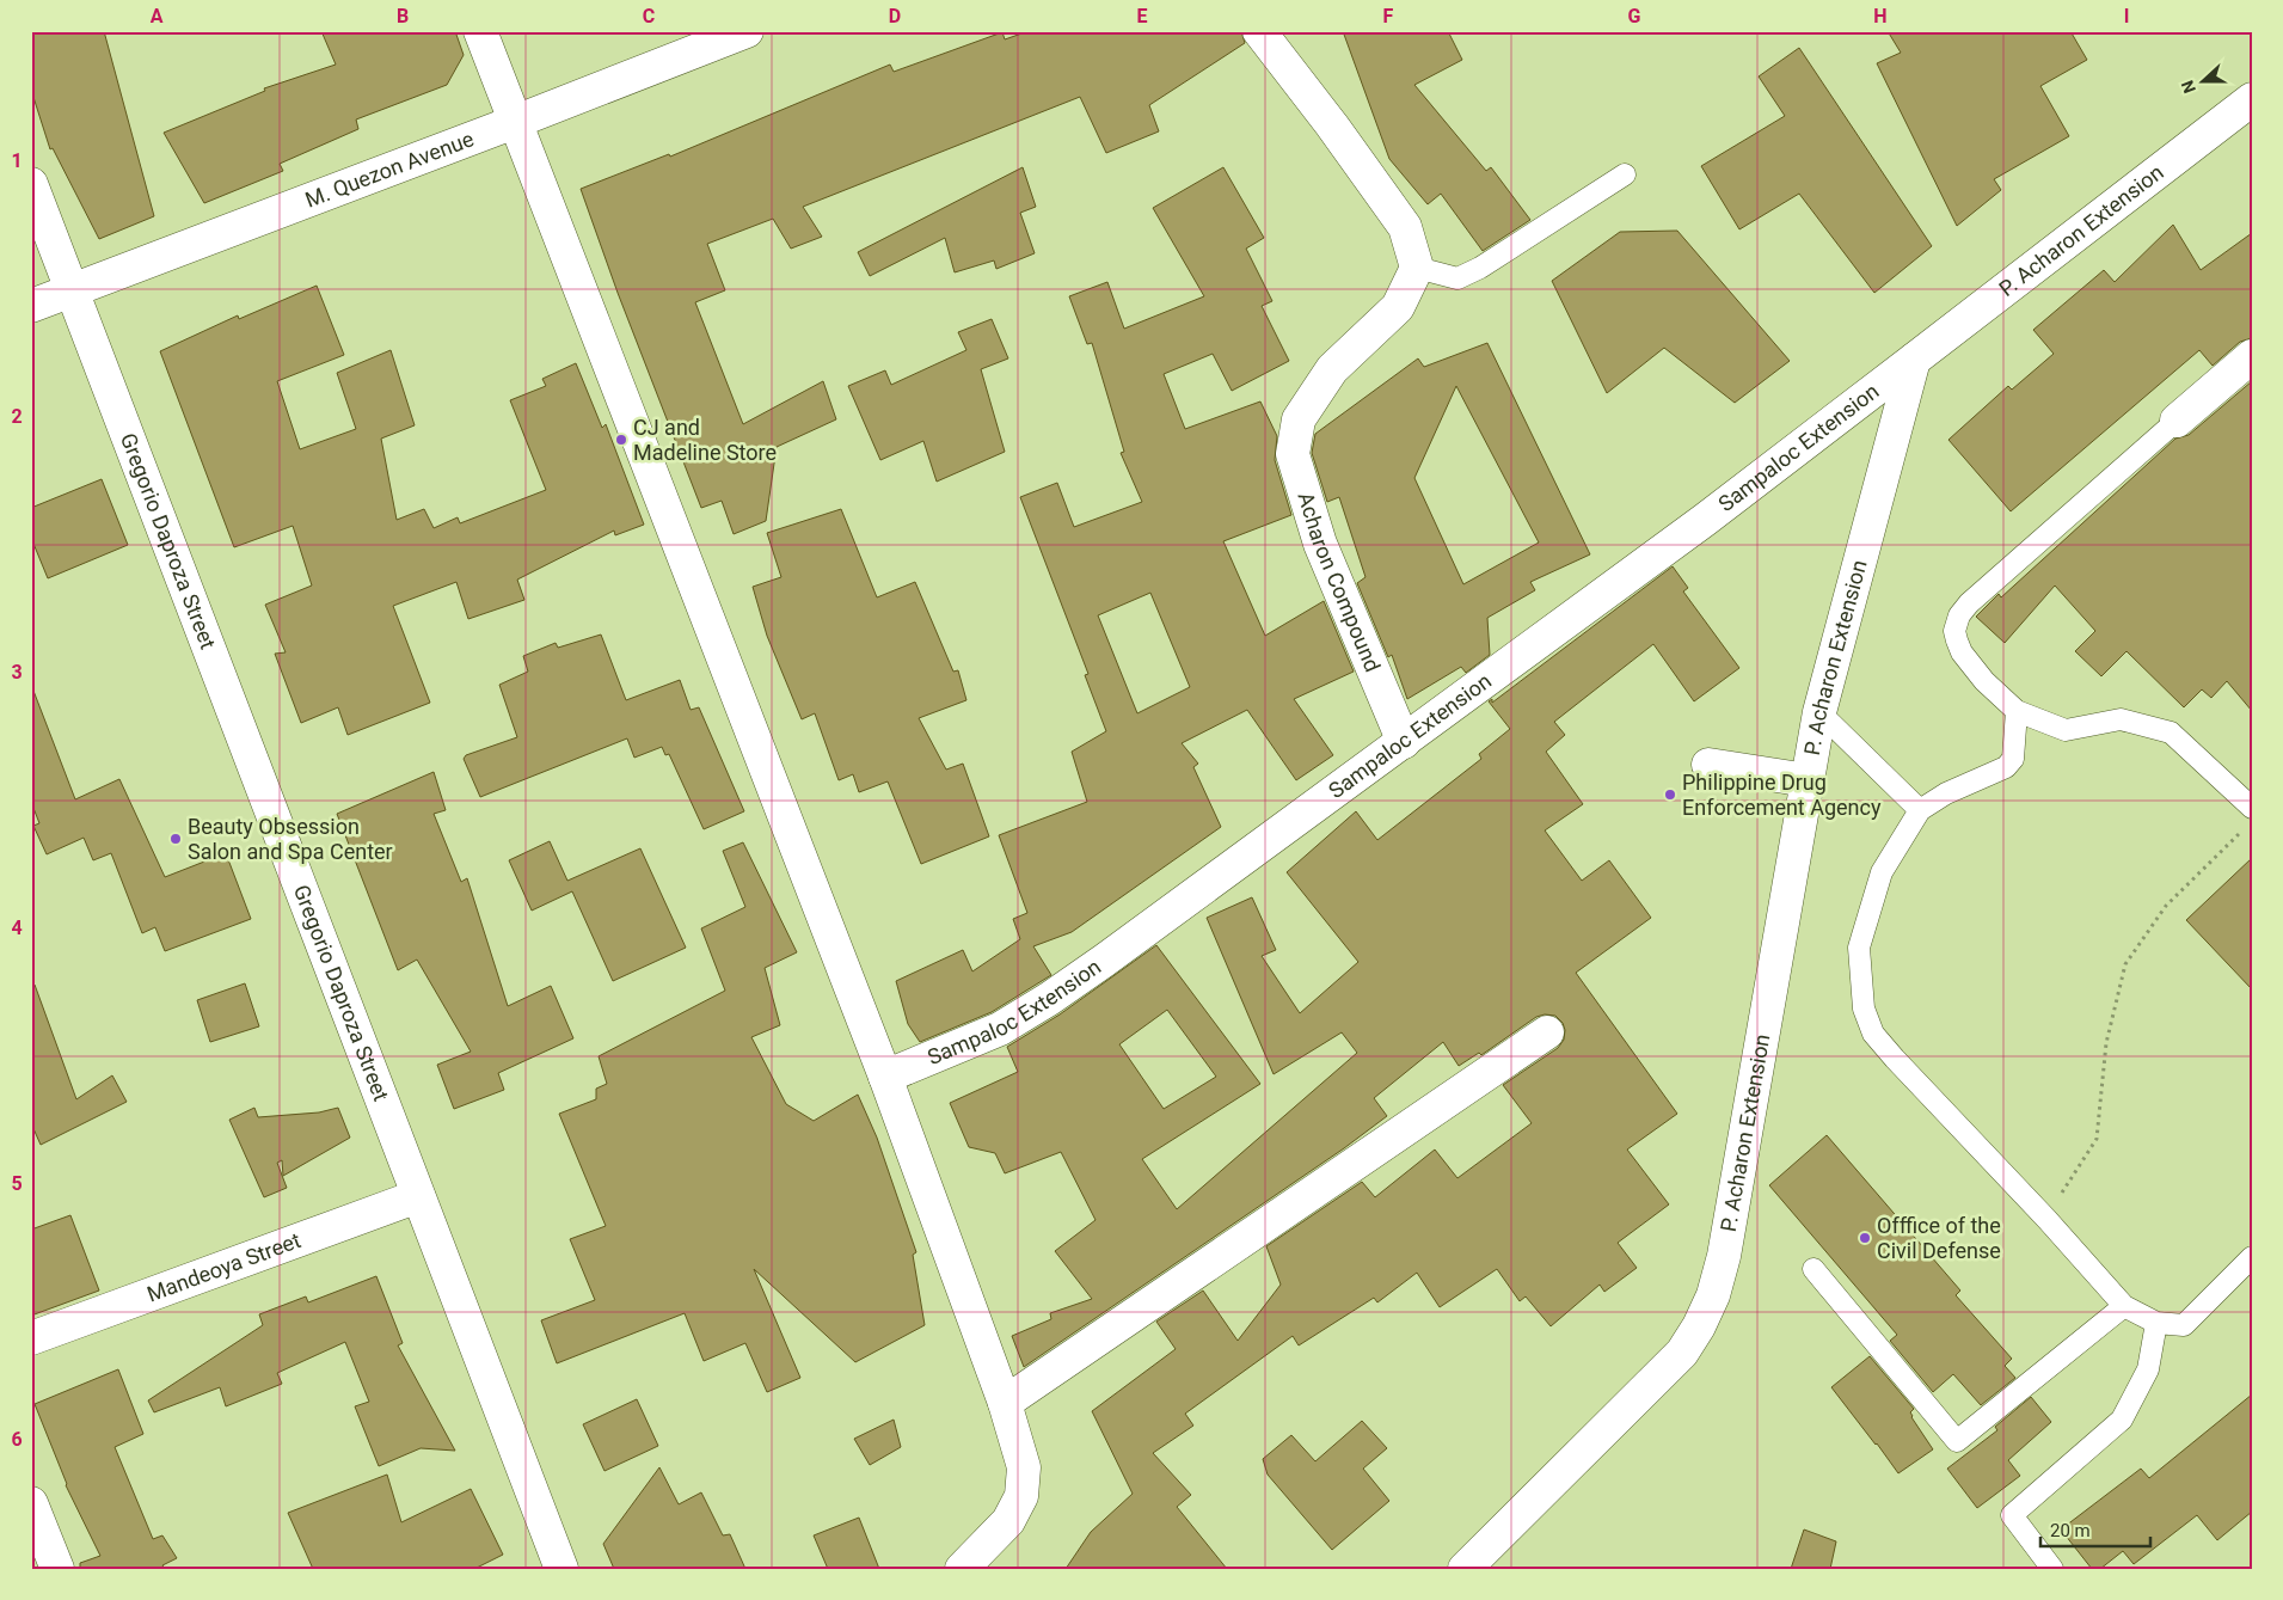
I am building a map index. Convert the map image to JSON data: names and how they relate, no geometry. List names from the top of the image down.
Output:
{
  "streets": {
    "street": [
      "M. Quezon Avenue",
      "P. Acharon Extension",
      "Sampaloc Extension",
      "Gregorio Daproza Street",
      "Acharon Compound",
      "Mandeoya Street"
    ]
  },
  "crossings": [
    ["M. Quezon Avenue", "Gregorio Daproza Street"],
    ["P. Acharon Extension", "Sampaloc Extension"],
    ["Sampaloc Extension", "Acharon Compound"],
    ["Gregorio Daproza Street", "Mandeoya Street"]
  ],
  "places": [
    "CJ and Madeline Store",
    "Philippine Drug Enforcement Agency",
    "Beauty Obsession Salon and Spa Center",
    "Offfice of the Civil Defense"
  ],
  "scale_bar": "20 m",
  "north": "left",
  "grid": {
    "columns": [
      "A",
      "B",
      "C",
      "D",
      "E",
      "F",
      "G",
      "H",
      "I"
    ],
    "rows": [
      "1",
      "2",
      "3",
      "4",
      "5",
      "6"
    ]
  }
}
